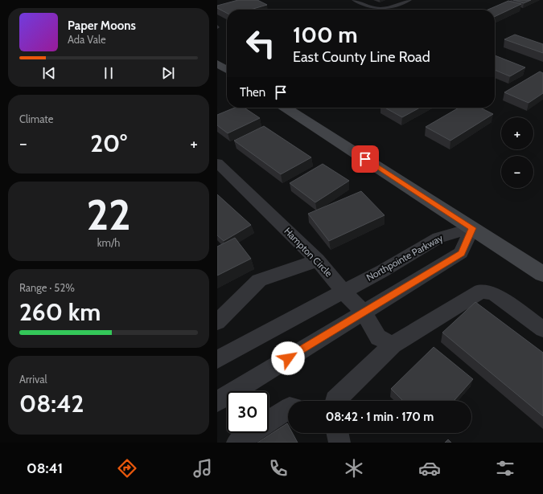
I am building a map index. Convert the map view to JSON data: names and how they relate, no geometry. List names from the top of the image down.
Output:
{
  "streets": {
    "street": ["Hampton Circle", "Northpointe Parkway"]
  },
  "crossings": [
    ["Hampton Circle", "Northpointe Parkway"]
  ],
  "page": {
    "turn": ["100 m", "East County Line Road"],
    "song": ["Paper Moons", "Ada Vale"],
    "then": "Then",
    "tile": [
      "Climate",
      ["22", "km/h"],
      ["Range · 52%", "260 km"],
      ["Arrival", "08:42"]
    ],
    "map_buttons": ["+", "−"],
    "heat": ["−", "20°", "+"],
    "limit": "30",
    "trip": "08:42 · 1 min · 170 m",
    "tabs": "08:41"
  }
}
